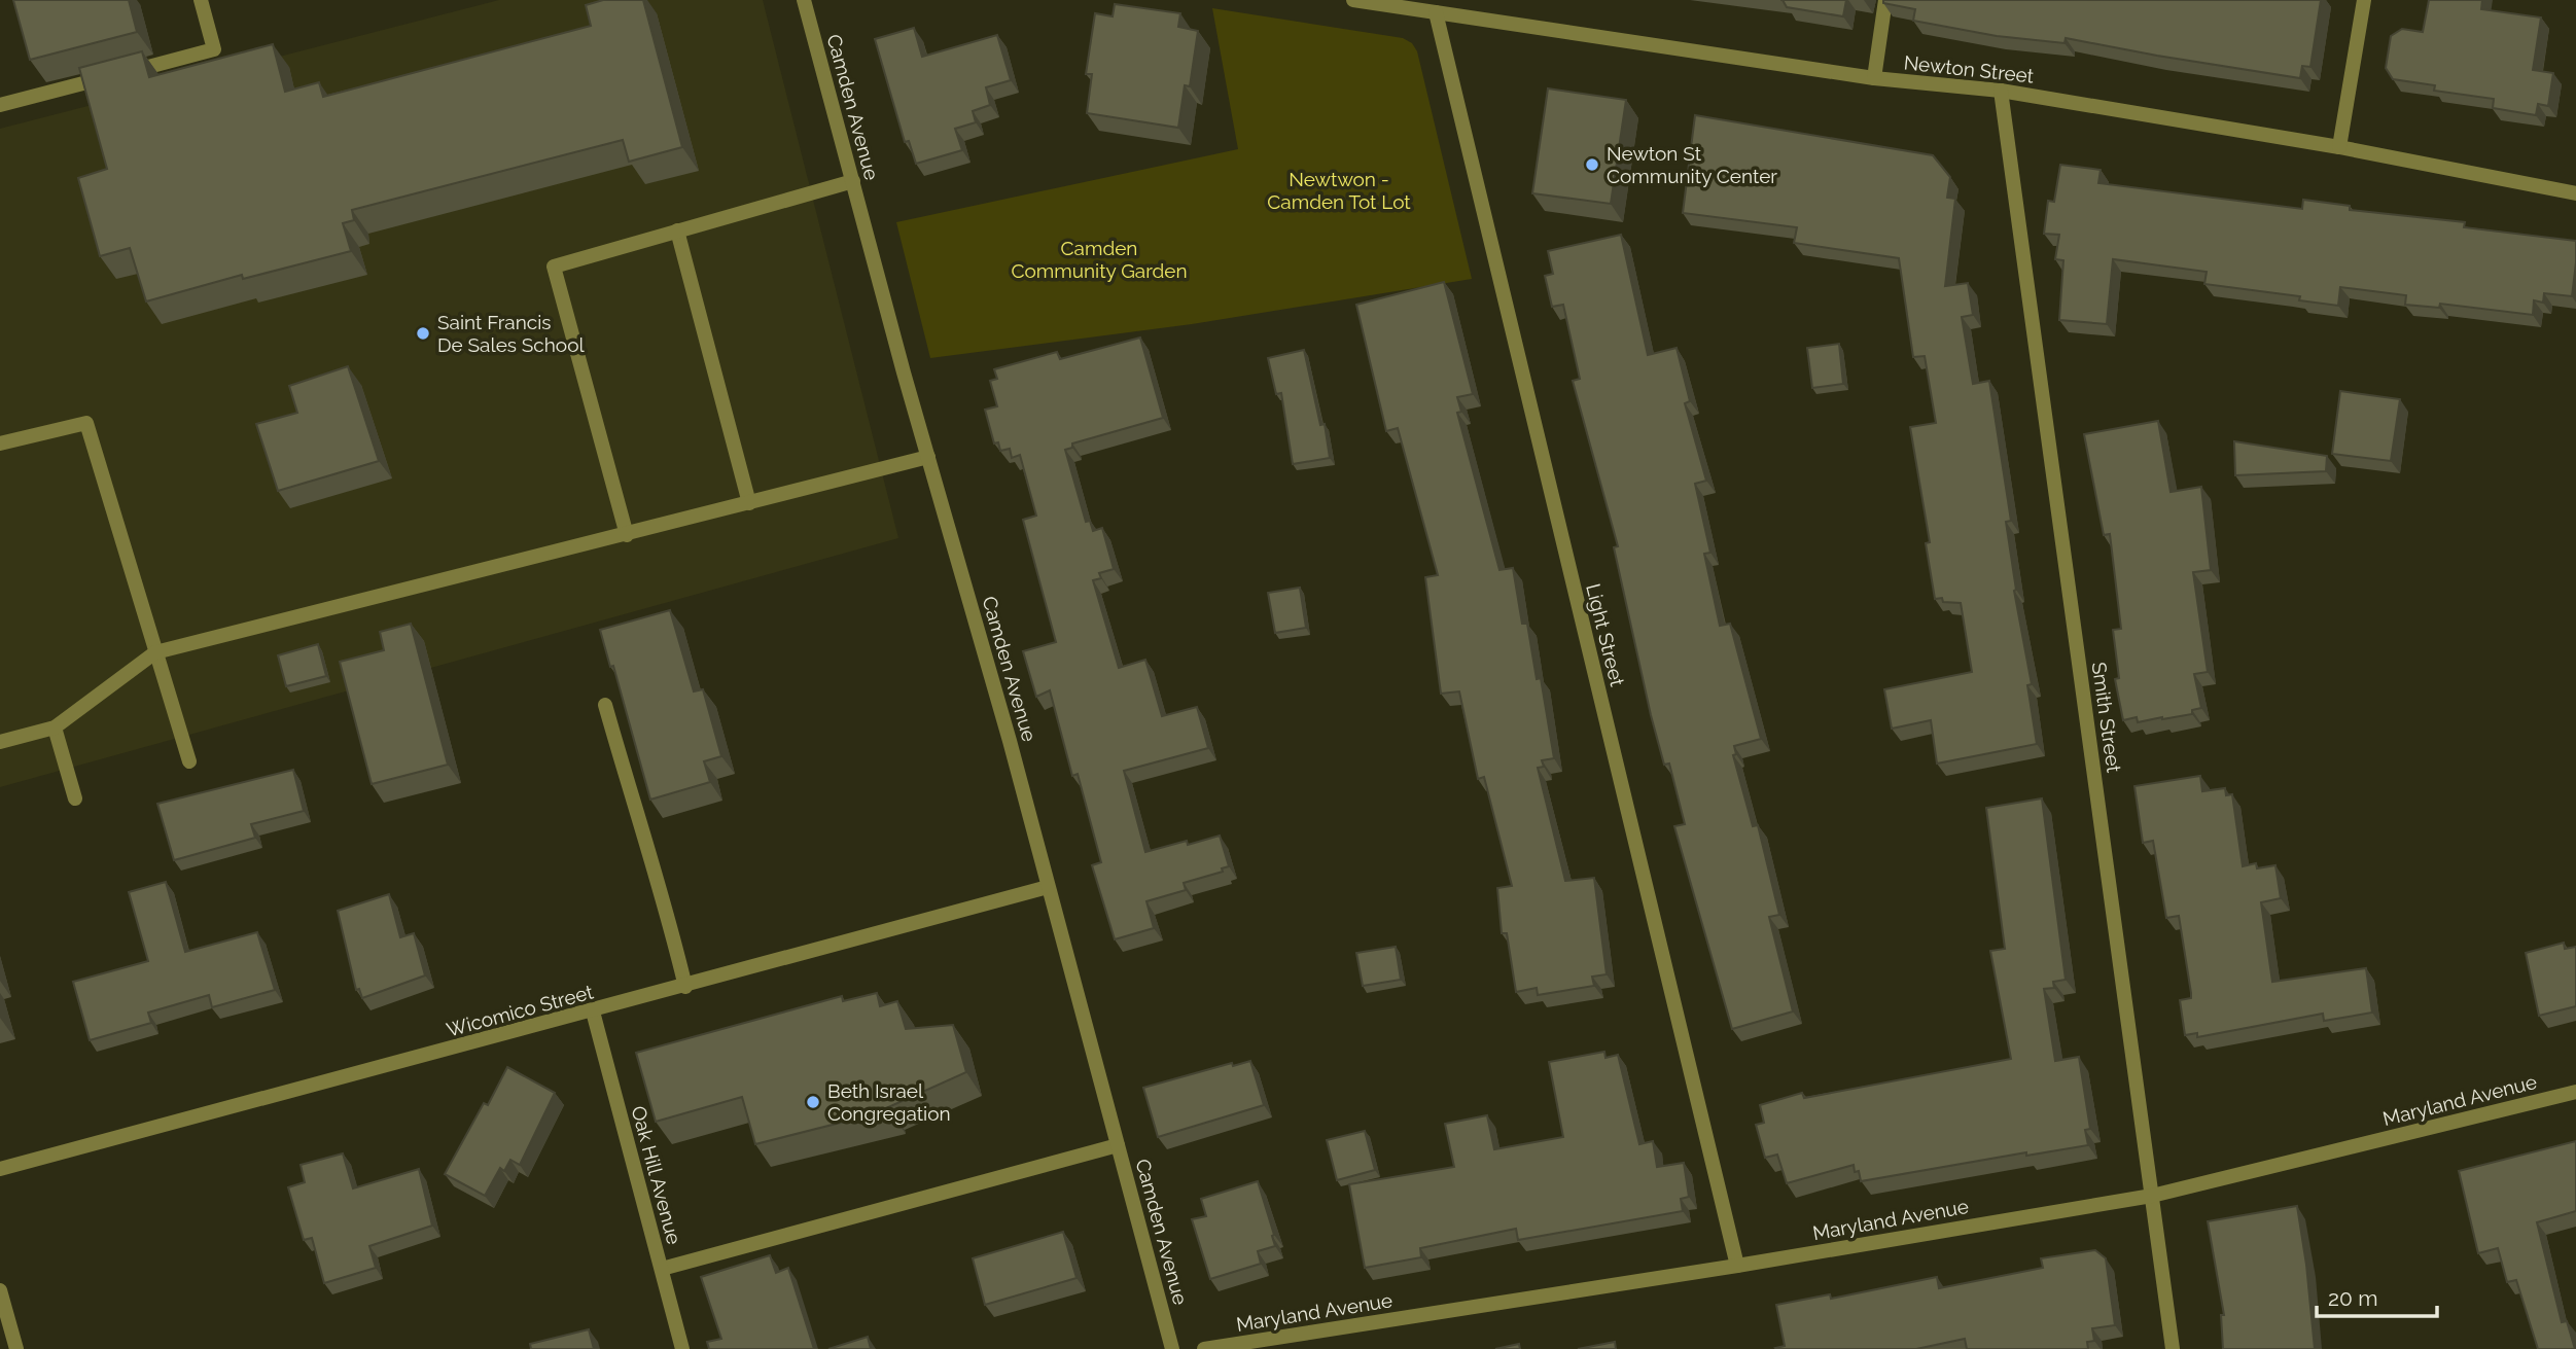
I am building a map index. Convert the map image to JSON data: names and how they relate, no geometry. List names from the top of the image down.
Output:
{
  "streets": {
    "street": [
      "Newton Street",
      "Camden Avenue",
      "Light Street",
      "Smith Street",
      "Wicomico Street",
      "Maryland Avenue",
      "Oak Hill Avenue"
    ]
  },
  "crossings": [
    ["Newton Street", "Light Street"],
    ["Newton Street", "Smith Street"],
    ["Camden Avenue", "Wicomico Street"],
    ["Light Street", "Maryland Avenue"],
    ["Smith Street", "Maryland Avenue"],
    ["Wicomico Street", "Oak Hill Avenue"]
  ],
  "parks": ["Newtwon - Camden Tot Lot", "Camden Community Garden"],
  "places": ["Newton St Community Center", "Saint Francis De Sales School", "Beth Israel Congregation"],
  "scale_bar": "20 m"
}
